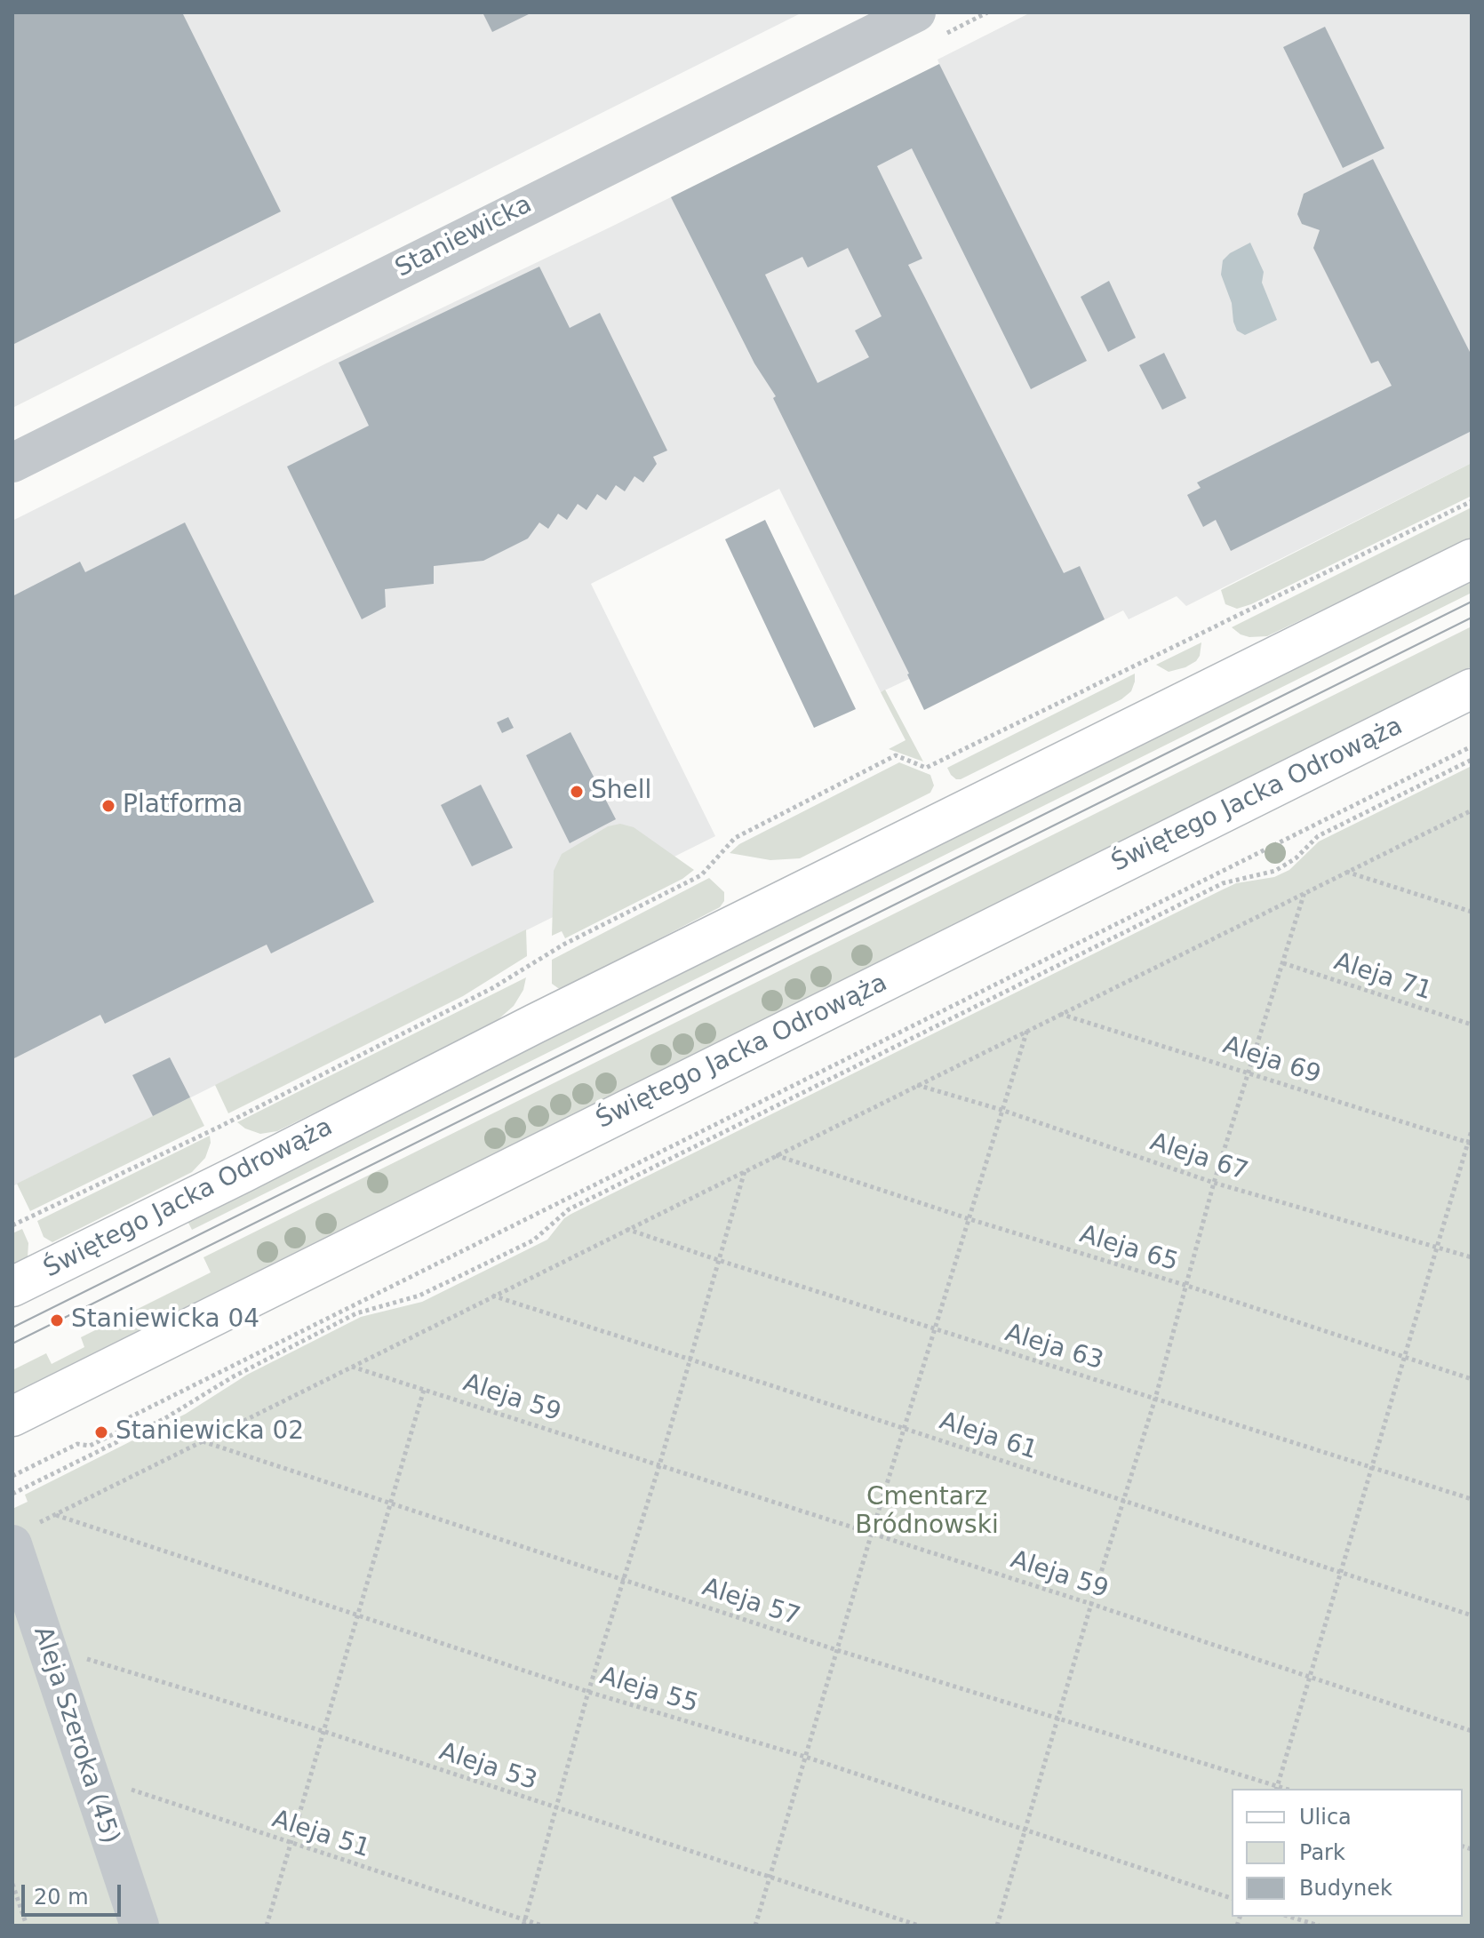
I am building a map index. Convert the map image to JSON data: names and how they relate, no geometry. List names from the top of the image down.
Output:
{
  "streets": {
    "main road": ["Świętego Jacka Odrowąża"],
    "street": ["Staniewicka", "Aleja Szeroka (45)"],
    "path": [
      "Aleja 71",
      "Aleja 69",
      "Aleja 67",
      "Aleja 65",
      "Aleja 63",
      "Aleja 59",
      "Aleja 61",
      "Aleja 57",
      "Aleja 55",
      "Aleja 53",
      "Aleja 51"
    ]
  },
  "crossings": [
    ["Aleja Szeroka (45)", "Aleja 53"],
    ["Aleja Szeroka (45)", "Aleja 51"]
  ],
  "parks": ["Cmentarz Bródnowski"],
  "places": [
    "Shell",
    "Platforma",
    "Staniewicka 04",
    "Staniewicka 02"
  ],
  "legend": ["Ulica", "Park", "Budynek"],
  "scale_bar": "20 m"
}
